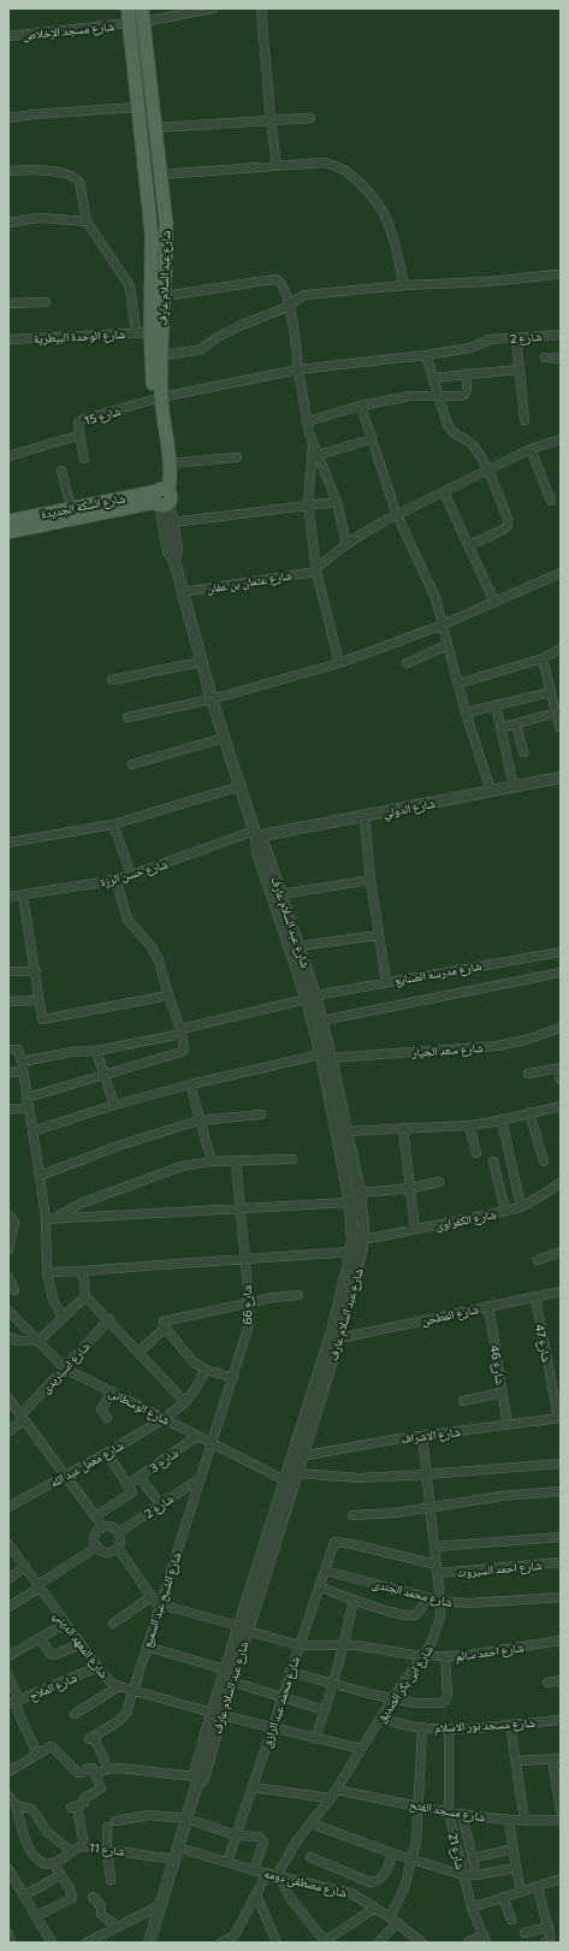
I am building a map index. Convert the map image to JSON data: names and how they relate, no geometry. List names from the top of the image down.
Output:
{
  "streets": {
    "main road": ["شارع عبد السلام عارف", "شارع السكة الجديدة"],
    "street": [
      "شارع مسجد الإخلاص",
      "شارع الوحدة البيطرية",
      "شارع 2",
      "شارع 15",
      "شارع عثمان بن عفان",
      "شارع الدولي",
      "شارع حسن الرزة",
      "شارع مدرسه الصنايع",
      "شارع سعد الجيار",
      "شارع الكفراوى",
      "شارع 66",
      "شارع المطحن",
      "شارع 47",
      "شارع 46",
      "شارع اسباريدى",
      "شارع الوسطانى",
      "شارع الاشراف",
      "شارع 3",
      "شارع معمل عبد الله",
      "شارع احمد السبروت",
      "شارع محمد الجندى",
      "شارع الشيخ عبد السميع",
      "شارع المعهد الديني",
      "شارع احمد سالم",
      "شارع ابى بكر الصديق",
      "شارع الملاح",
      "شارع محمد عبد الرازق",
      "شارع مسجد نور الاسلام",
      "شارع مسجد الفتح",
      "شارع 11",
      "شارع 21",
      "شارع مصطفى دومه"
    ]
  },
  "crossings": [
    ["شارع مسجد الإخلاص", "شارع عبد السلام عارف"],
    ["شارع عبد السلام عارف", "شارع الوحدة البيطرية"],
    ["شارع عبد السلام عارف", "شارع 15"],
    ["شارع عبد السلام عارف", "شارع السكة الجديدة"],
    ["شارع عبد السلام عارف", "شارع عثمان بن عفان"],
    ["شارع عبد السلام عارف", "شارع الدولي"],
    ["شارع عبد السلام عارف", "شارع حسن الرزة"],
    ["شارع عبد السلام عارف", "شارع مدرسه الصنايع"],
    ["شارع عبد السلام عارف", "شارع سعد الجيار"],
    ["شارع عبد السلام عارف", "شارع الكفراوى"],
    ["شارع عبد السلام عارف", "شارع المطحن"],
    ["شارع عبد السلام عارف", "شارع الوسطانى"],
    ["شارع عبد السلام عارف", "شارع الاشراف"],
    ["شارع عبد السلام عارف", "شارع المعهد الديني"],
    ["شارع عبد السلام عارف", "شارع احمد سالم"],
    ["شارع عبد السلام عارف", "شارع 11"],
    ["شارع عبد السلام عارف", "شارع مصطفى دومه"],
    ["شارع 2", "شارع الشيخ عبد السميع"],
    ["شارع الدولي", "شارع حسن الرزة"],
    ["شارع 66", "شارع الوسطانى"],
    ["شارع 66", "شارع الشيخ عبد السميع"],
    ["شارع المطحن", "شارع 47"],
    ["شارع المطحن", "شارع 46"],
    ["شارع 47", "شارع الاشراف"],
    ["شارع 46", "شارع الاشراف"],
    ["شارع اسباريدى", "شارع الوسطانى"],
    ["شارع الوسطانى", "شارع 3"],
    ["شارع الوسطانى", "شارع معمل عبد الله"],
    ["شارع الوسطانى", "شارع الشيخ عبد السميع"],
    ["شارع الاشراف", "شارع ابى بكر الصديق"],
    ["شارع احمد السبروت", "شارع ابى بكر الصديق"],
    ["شارع احمد السبروت", "شارع محمد عبد الرازق"],
    ["شارع محمد الجندى", "شارع ابى بكر الصديق"],
    ["شارع محمد الجندى", "شارع محمد عبد الرازق"],
    ["شارع الشيخ عبد السميع", "شارع المعهد الديني"],
    ["شارع الشيخ عبد السميع", "شارع احمد سالم"],
    ["شارع المعهد الديني", "شارع ابى بكر الصديق"],
    ["شارع المعهد الديني", "شارع الملاح"],
    ["شارع المعهد الديني", "شارع محمد عبد الرازق"],
    ["شارع احمد سالم", "شارع ابى بكر الصديق"],
    ["شارع احمد سالم", "شارع محمد عبد الرازق"],
    ["شارع ابى بكر الصديق", "شارع مسجد نور الاسلام"],
    ["شارع ابى بكر الصديق", "شارع مسجد الفتح"],
    ["شارع ابى بكر الصديق", "شارع مصطفى دومه"],
    ["شارع محمد عبد الرازق", "شارع مسجد الفتح"],
    ["شارع محمد عبد الرازق", "شارع مصطفى دومه"],
    ["شارع مسجد نور الاسلام", "شارع 21"],
    ["شارع مسجد الفتح", "شارع 21"]
  ]
}
